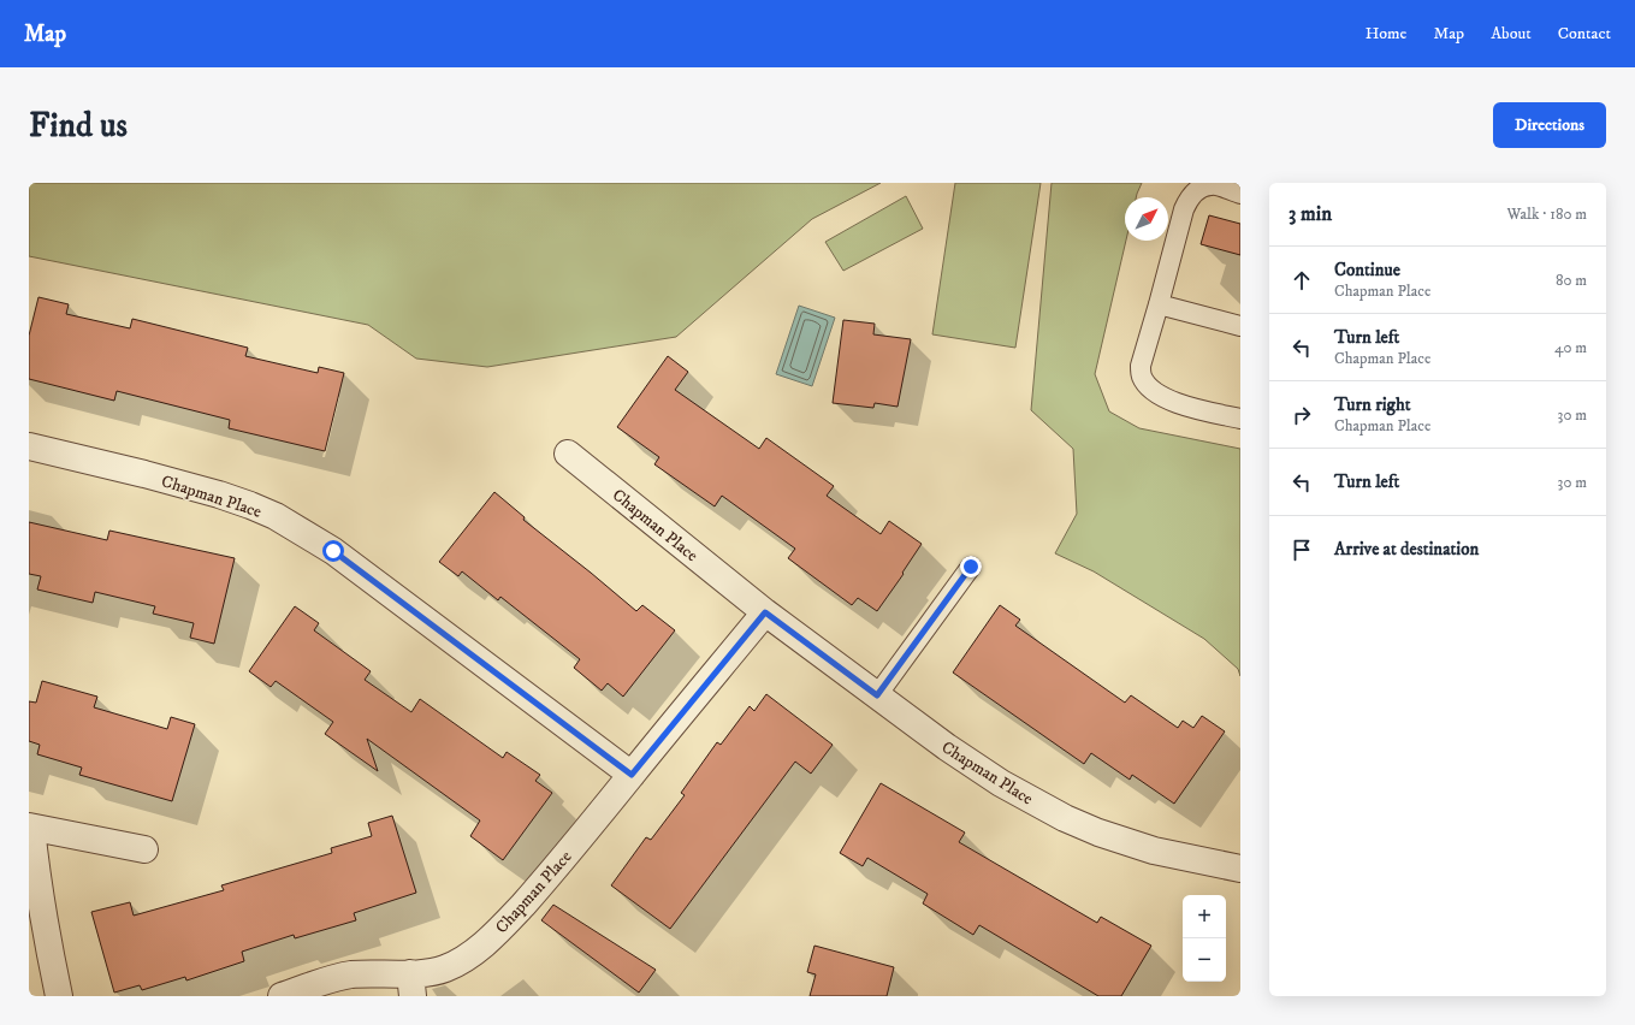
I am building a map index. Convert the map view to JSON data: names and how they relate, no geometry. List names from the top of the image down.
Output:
{
  "streets": {
    "street": ["Chapman Place"]
  },
  "north": "top right",
  "page": {
    "header": "Map",
    "nav": [
      "Home",
      "Map",
      "About",
      "Contact"
    ],
    "buttons": "Directions",
    "title": "Find us",
    "heading": ["3 min", "Walk · 180 m"],
    "list": [
      ["Continue", "Chapman Place", "80 m"],
      ["Turn left", "Chapman Place", "40 m"],
      ["Turn right", "Chapman Place", "30 m"],
      ["Turn left", "30 m"],
      "Arrive at destination"
    ],
    "map_buttons": ["+", "−"]
  }
}
